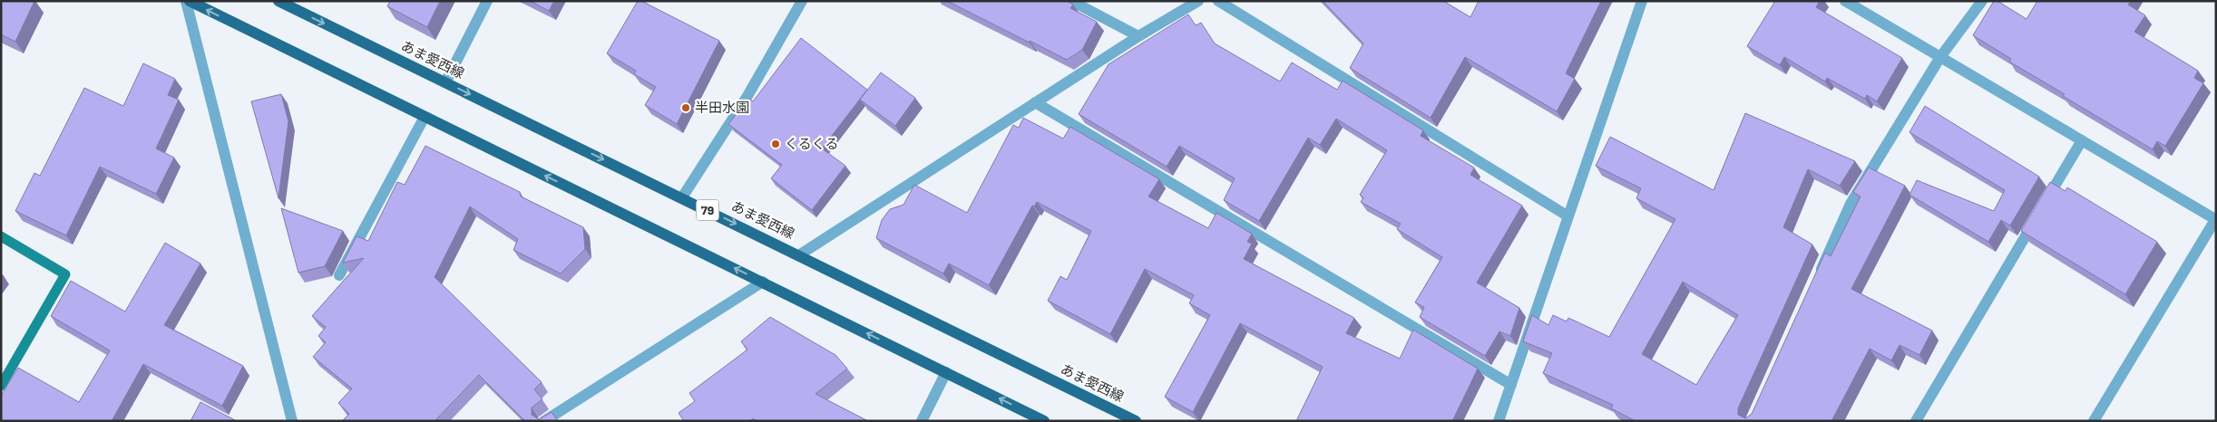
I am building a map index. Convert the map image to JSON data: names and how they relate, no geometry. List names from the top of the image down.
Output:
{
  "streets": {
    "main road": ["あま愛西線", "79"]
  },
  "places": ["半田水園", "くるくる"]
}
